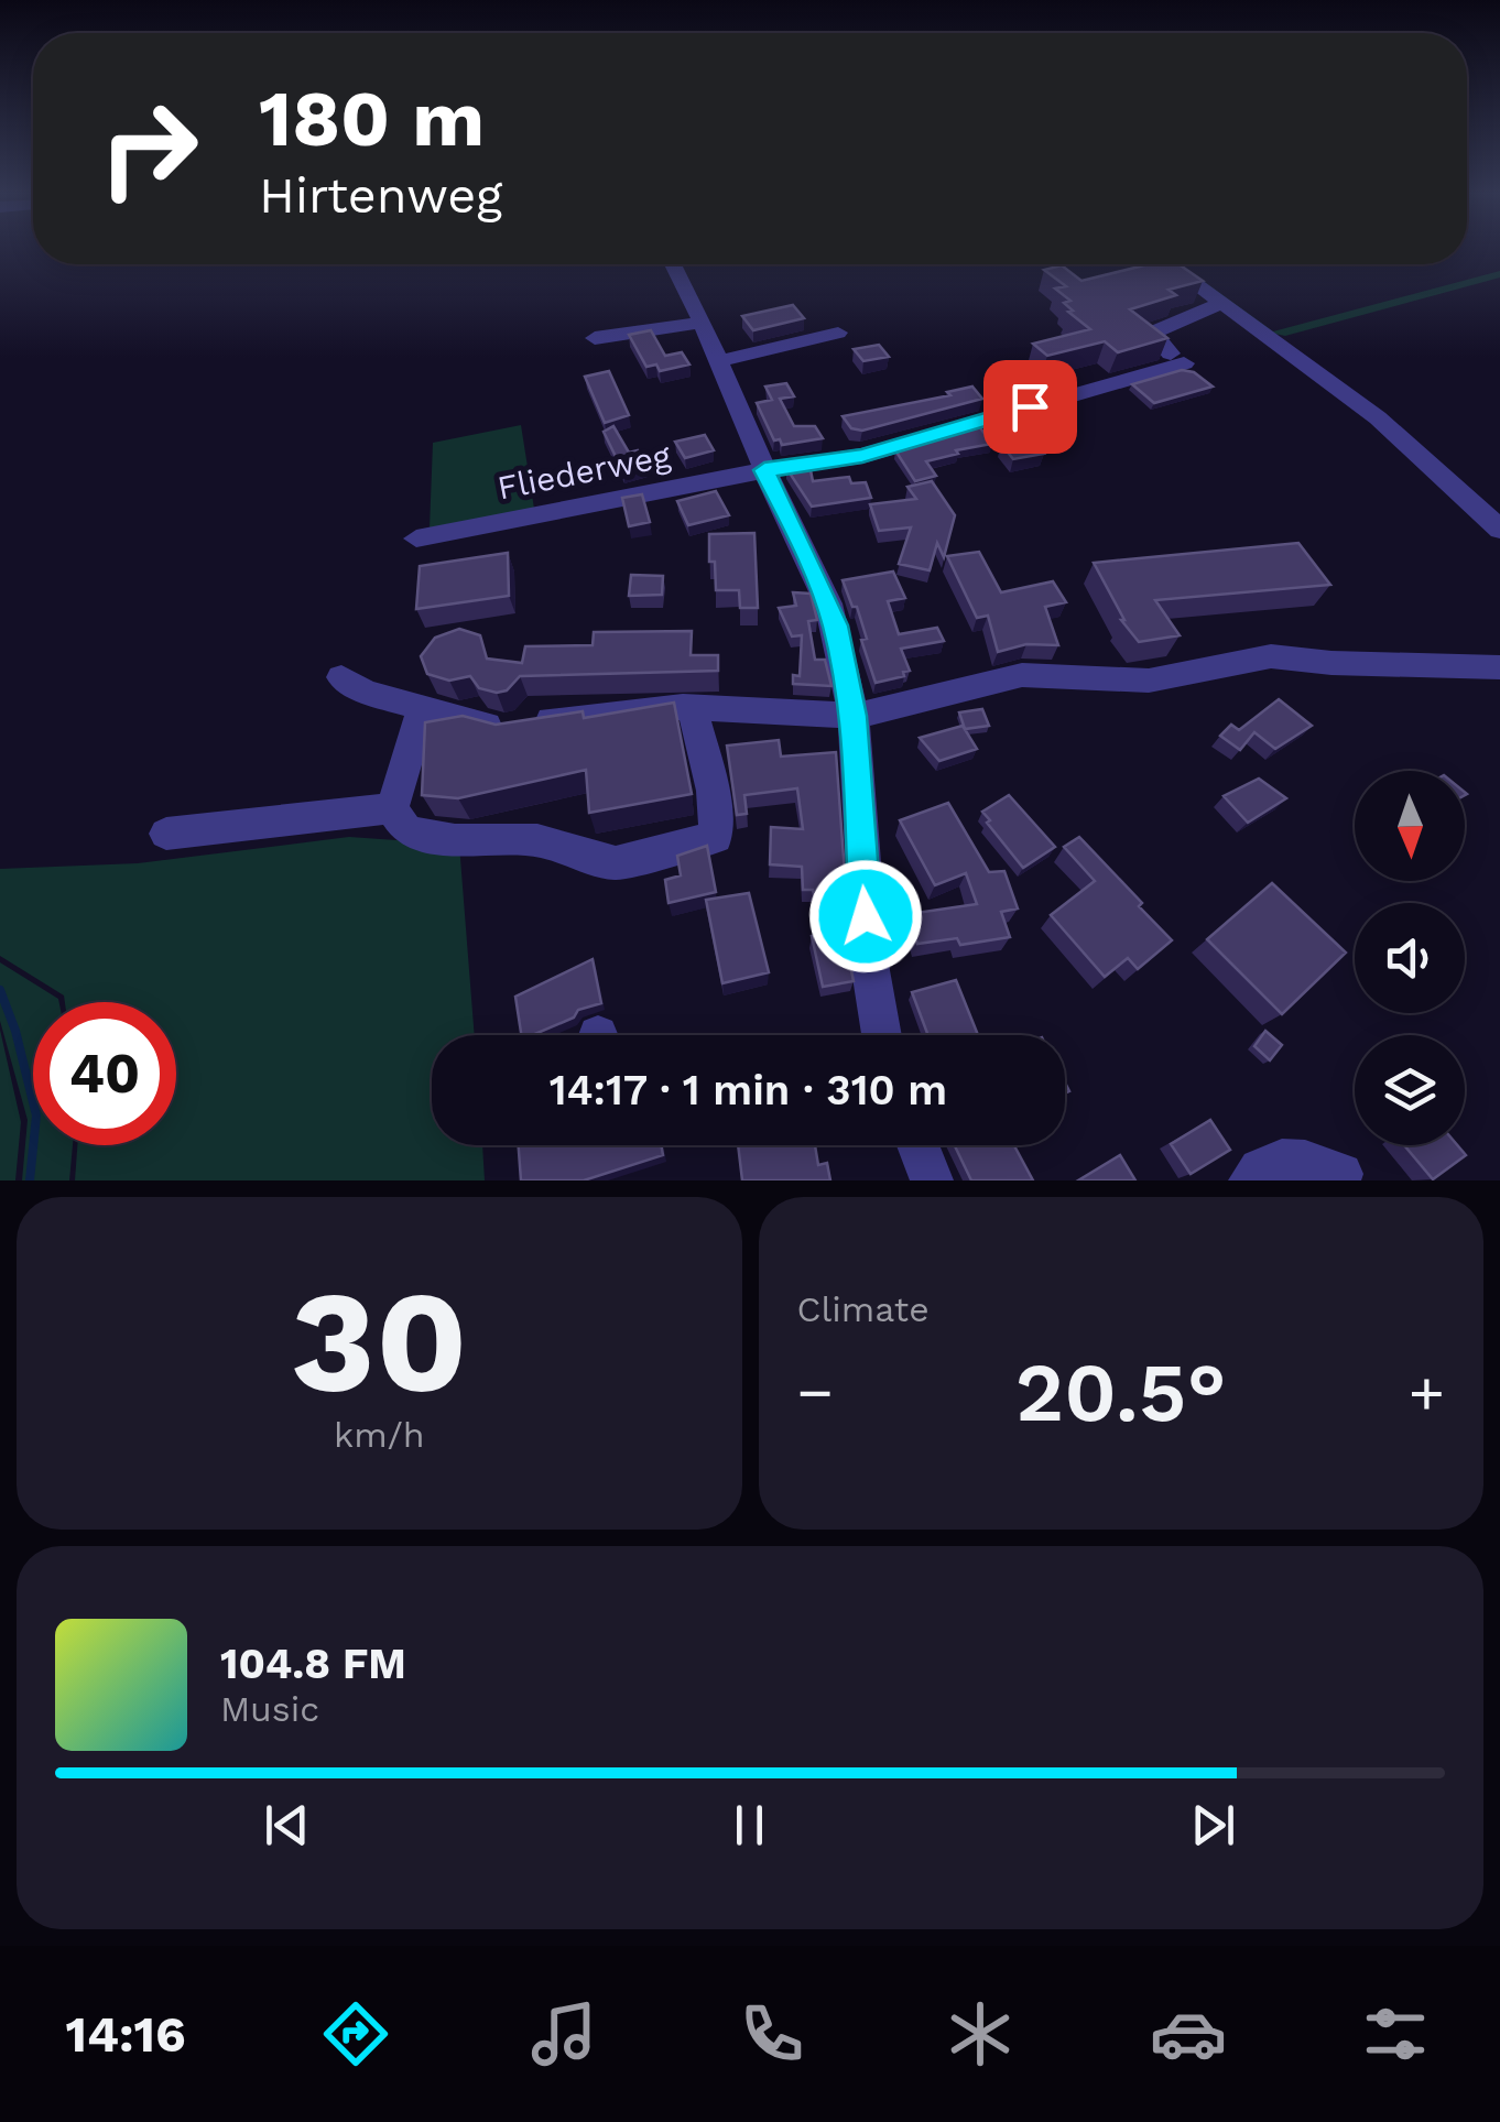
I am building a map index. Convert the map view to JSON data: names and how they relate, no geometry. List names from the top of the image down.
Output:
{
  "streets": {
    "street": ["Fliederweg"]
  },
  "north": "bottom",
  "page": {
    "turn": ["180 m", "Hirtenweg"],
    "limit": "40",
    "trip": "14:17 · 1 min · 310 m",
    "tile": [
      ["30", "km/h"],
      "Climate"
    ],
    "heat": ["−", "20.5°", "+"],
    "song": ["104.8 FM", "Music"],
    "tabs": "14:16"
  }
}
